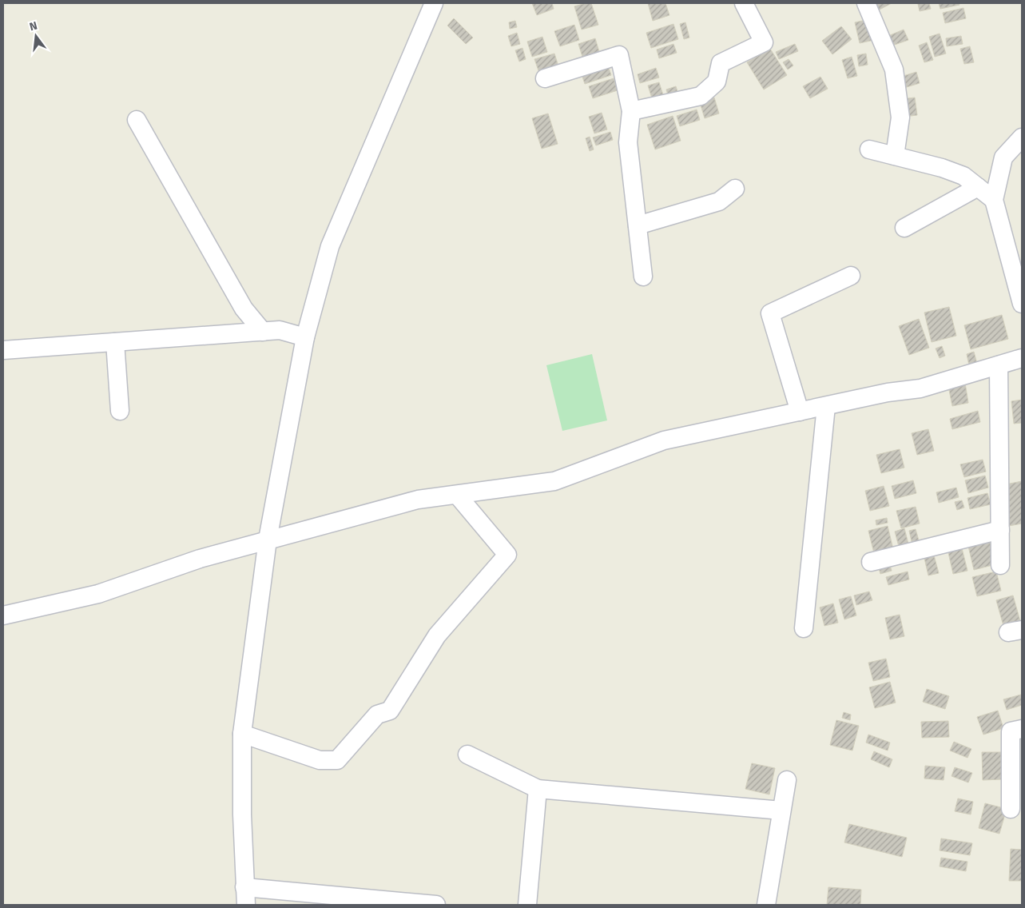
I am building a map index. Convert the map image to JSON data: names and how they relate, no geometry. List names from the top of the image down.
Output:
{
  "north": "top"
}
